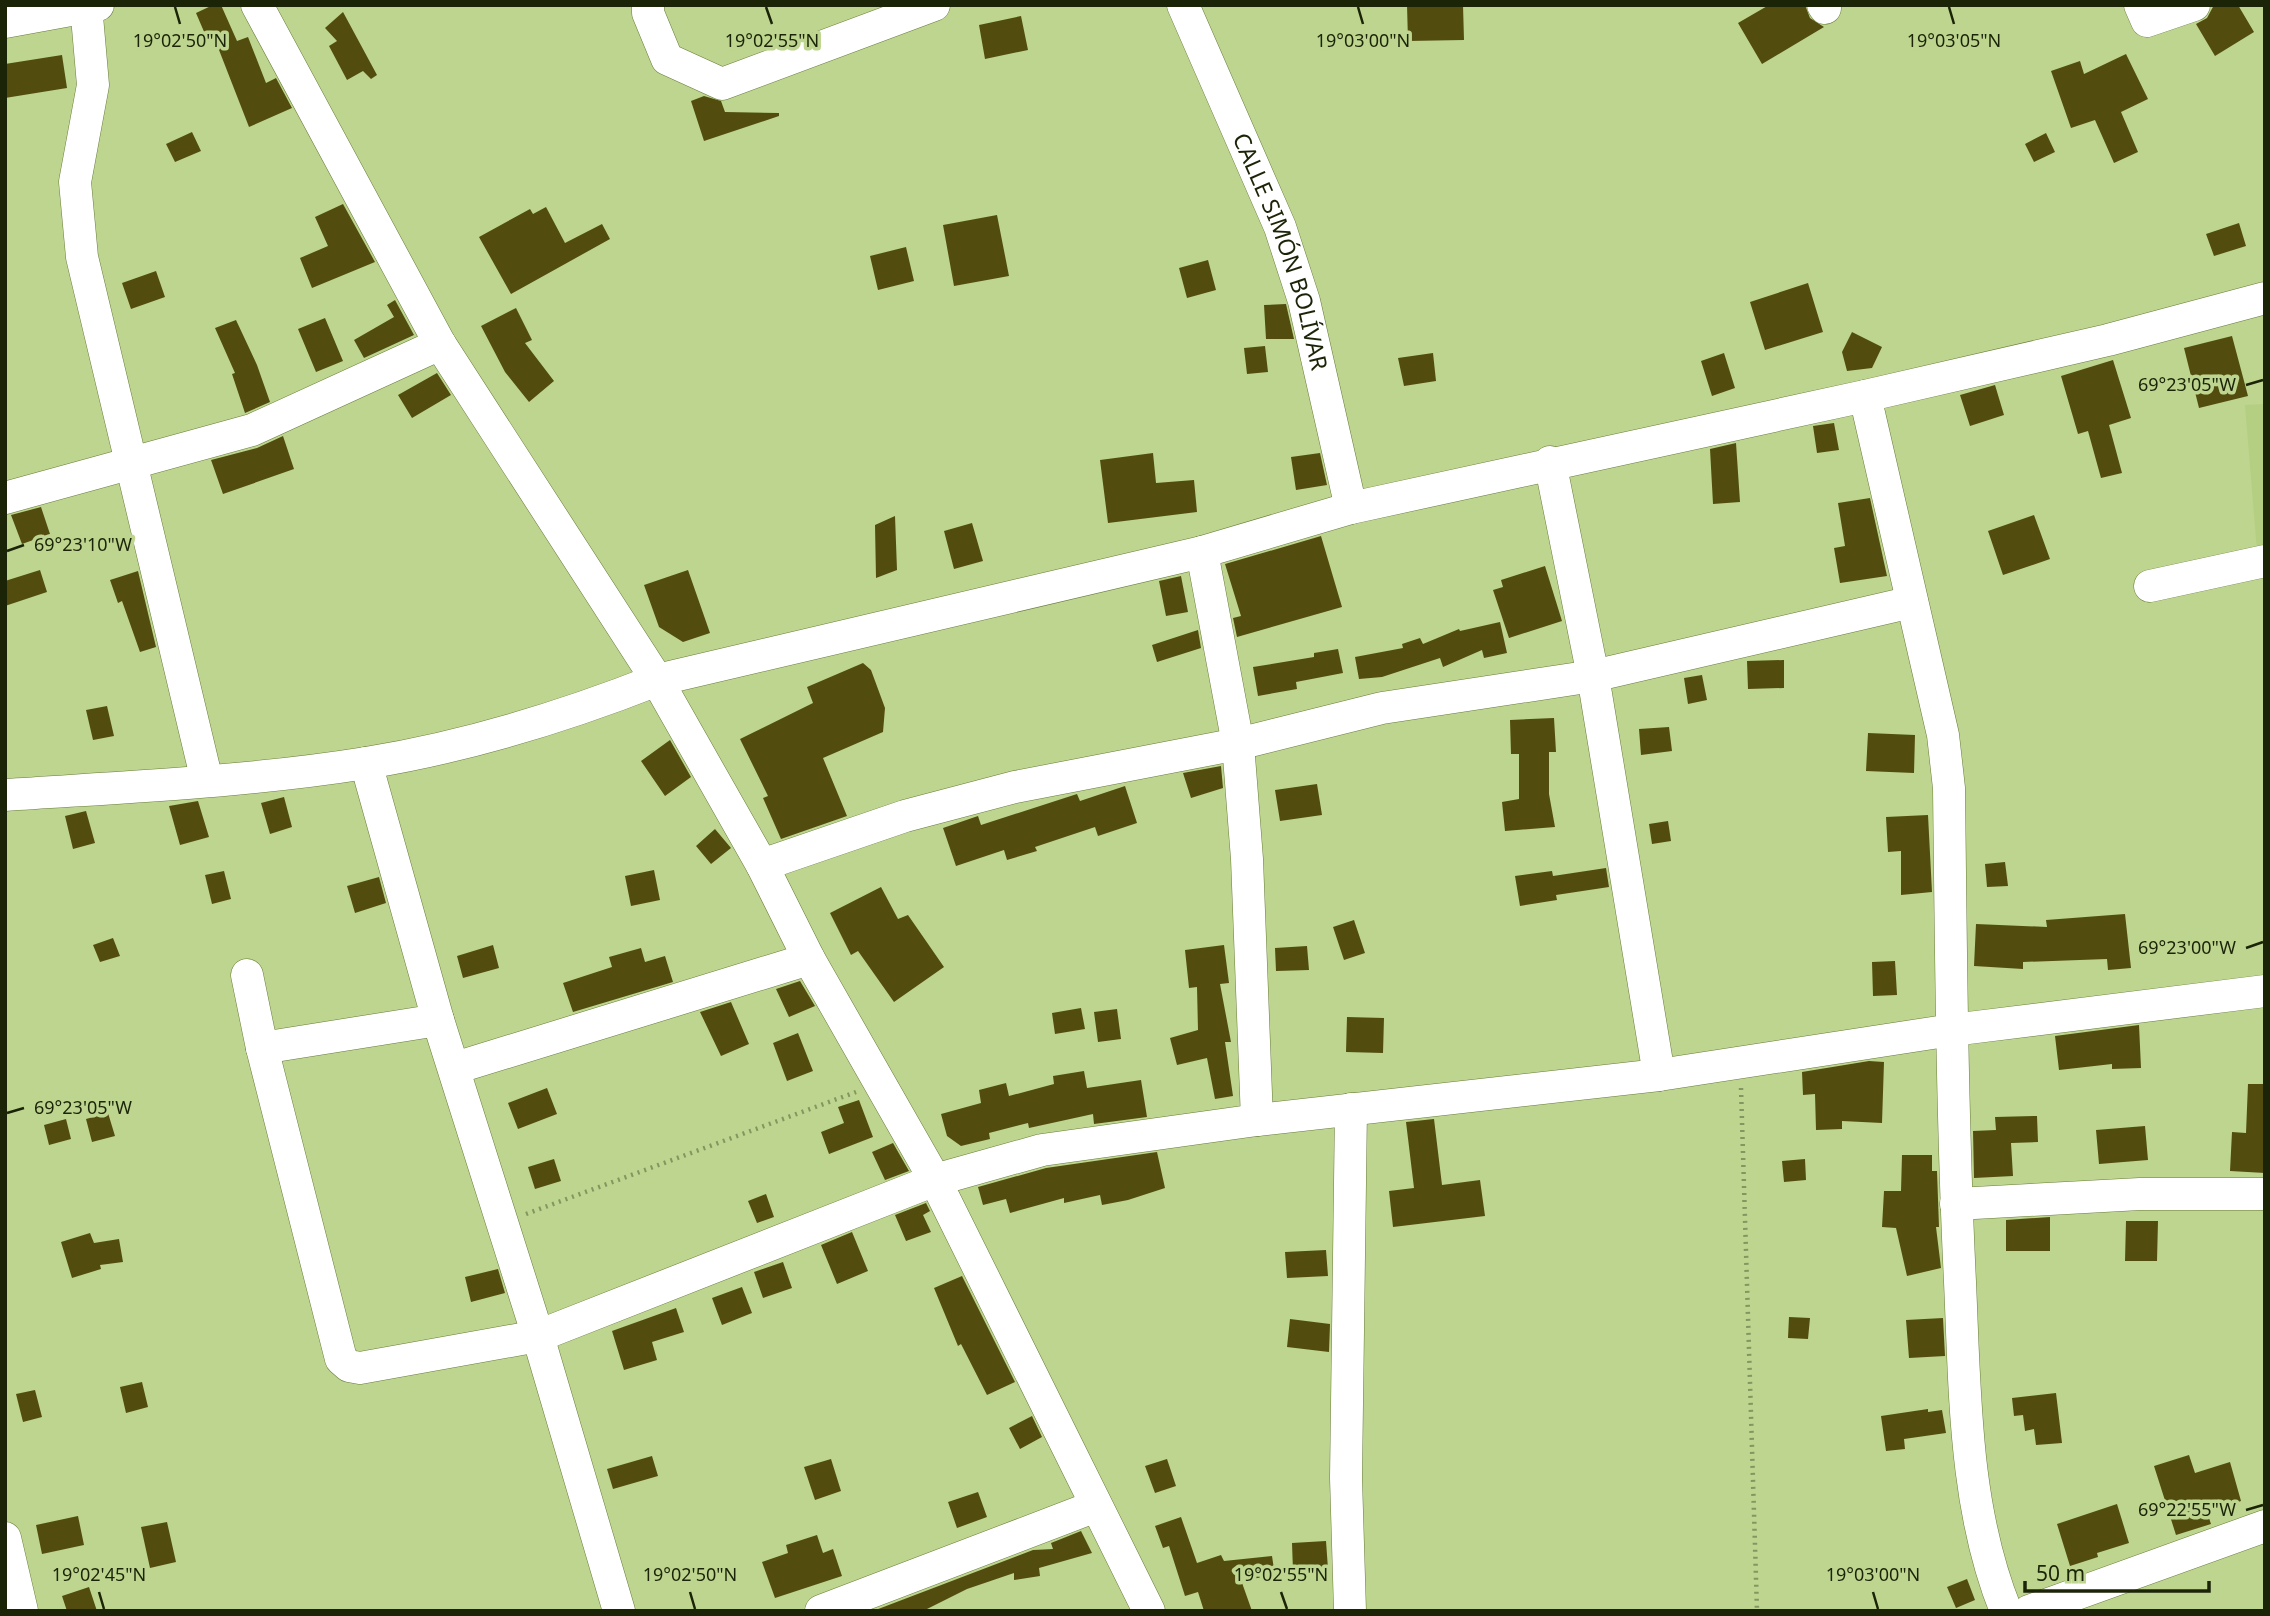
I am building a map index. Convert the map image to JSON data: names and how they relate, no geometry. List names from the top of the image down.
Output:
{
  "streets": {
    "street": ["CALLE SIMÓN BOLÍVAR"]
  },
  "scale_bar": "50 m",
  "coordinates": [
    "19°02'50\"N",
    "19°02'55\"N",
    "19°03'00\"N",
    "19°03'05\"N",
    "69°23'05\"W",
    "69°23'10\"W",
    "69°23'00\"W",
    "69°22'55\"W",
    "19°02'45\"N"
  ]
}
